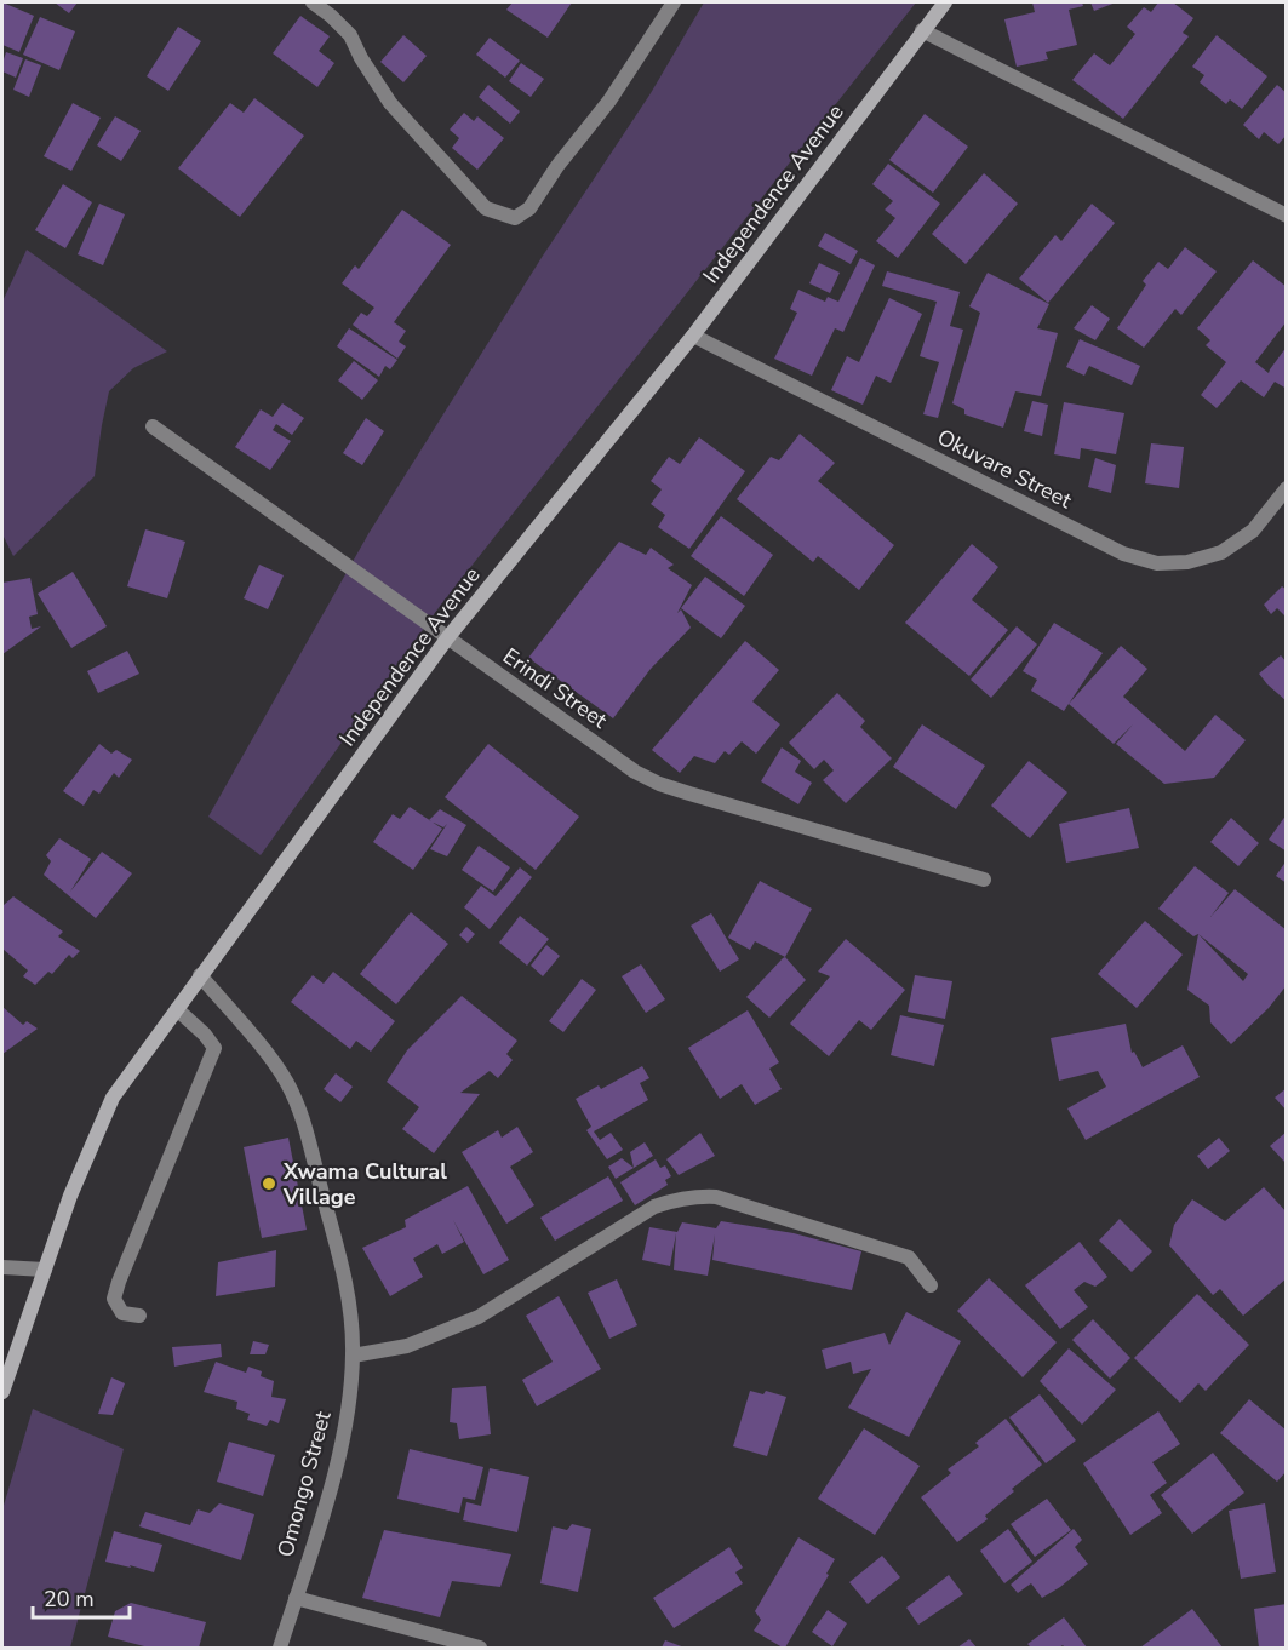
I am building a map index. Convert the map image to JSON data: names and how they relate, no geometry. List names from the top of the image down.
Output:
{
  "streets": {
    "main road": ["Independence Avenue"],
    "street": ["Okuvare Street", "Erindi Street", "Omongo Street"]
  },
  "crossings": [
    ["Independence Avenue", "Okuvare Street"],
    ["Independence Avenue", "Erindi Street"],
    ["Independence Avenue", "Omongo Street"]
  ],
  "places": ["Xwama Cultural Village"],
  "scale_bar": "20 m"
}
